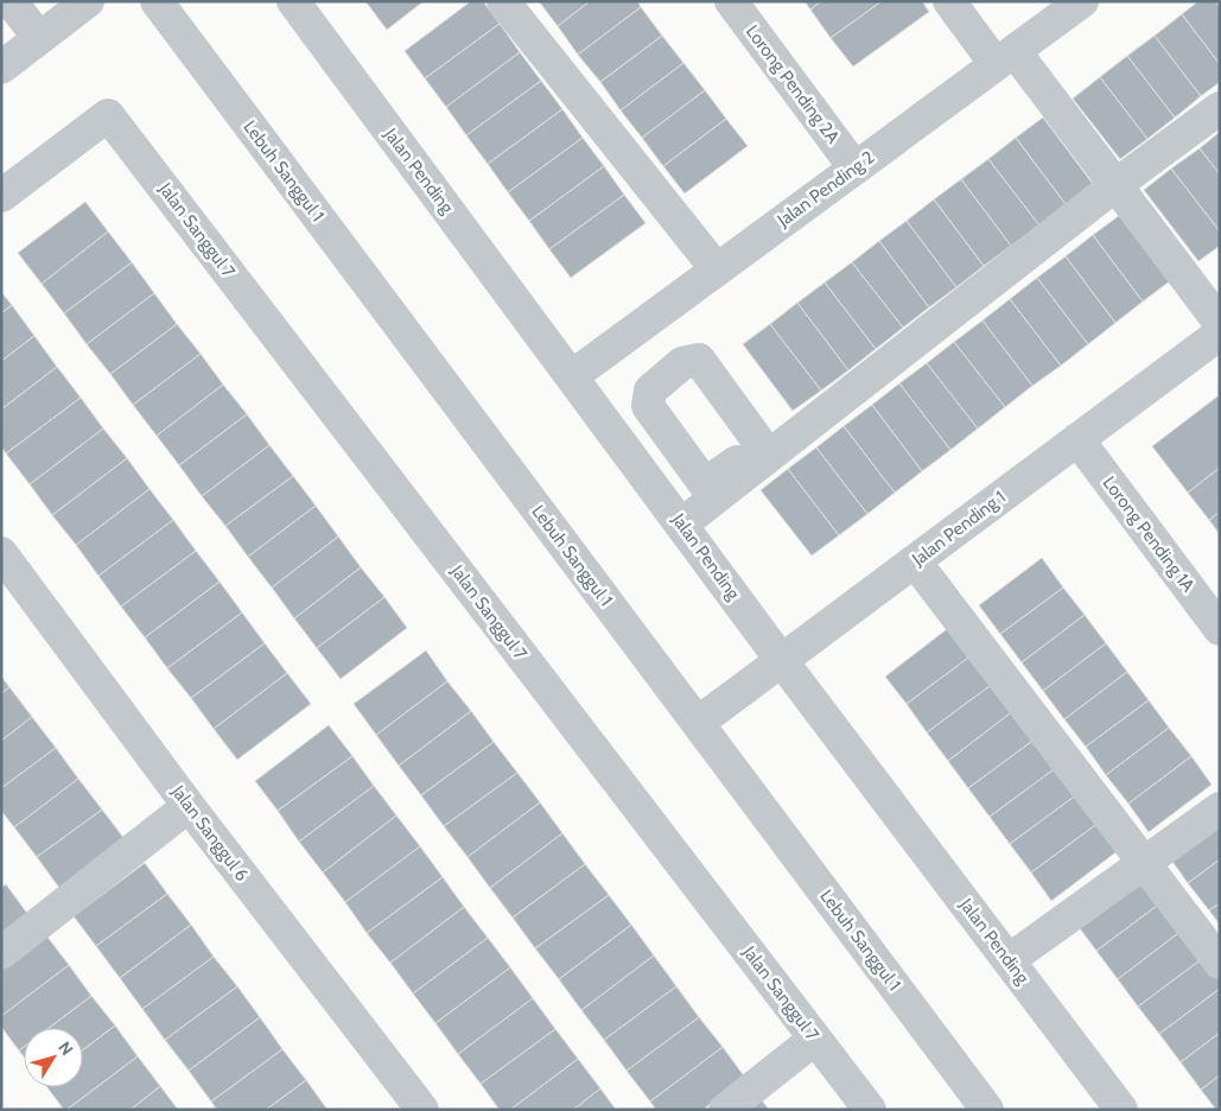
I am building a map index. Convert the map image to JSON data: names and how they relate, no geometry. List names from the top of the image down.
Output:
{
  "streets": {
    "street": [
      "Lorong Pending 2A",
      "Lebuh Sanggul 1",
      "Jalan Pending",
      "Jalan Pending 2",
      "Jalan Sanggul 7",
      "Jalan Pending 1",
      "Lorong Pending 1A",
      "Jalan Sanggul 6"
    ]
  },
  "crossings": [
    ["Lorong Pending 2A", "Jalan Pending 2"],
    ["Lebuh Sanggul 1", "Jalan Pending 1"],
    ["Jalan Pending", "Jalan Pending 2"],
    ["Jalan Pending", "Jalan Pending 1"],
    ["Jalan Pending 1", "Lorong Pending 1A"]
  ],
  "north": "top right"
}
